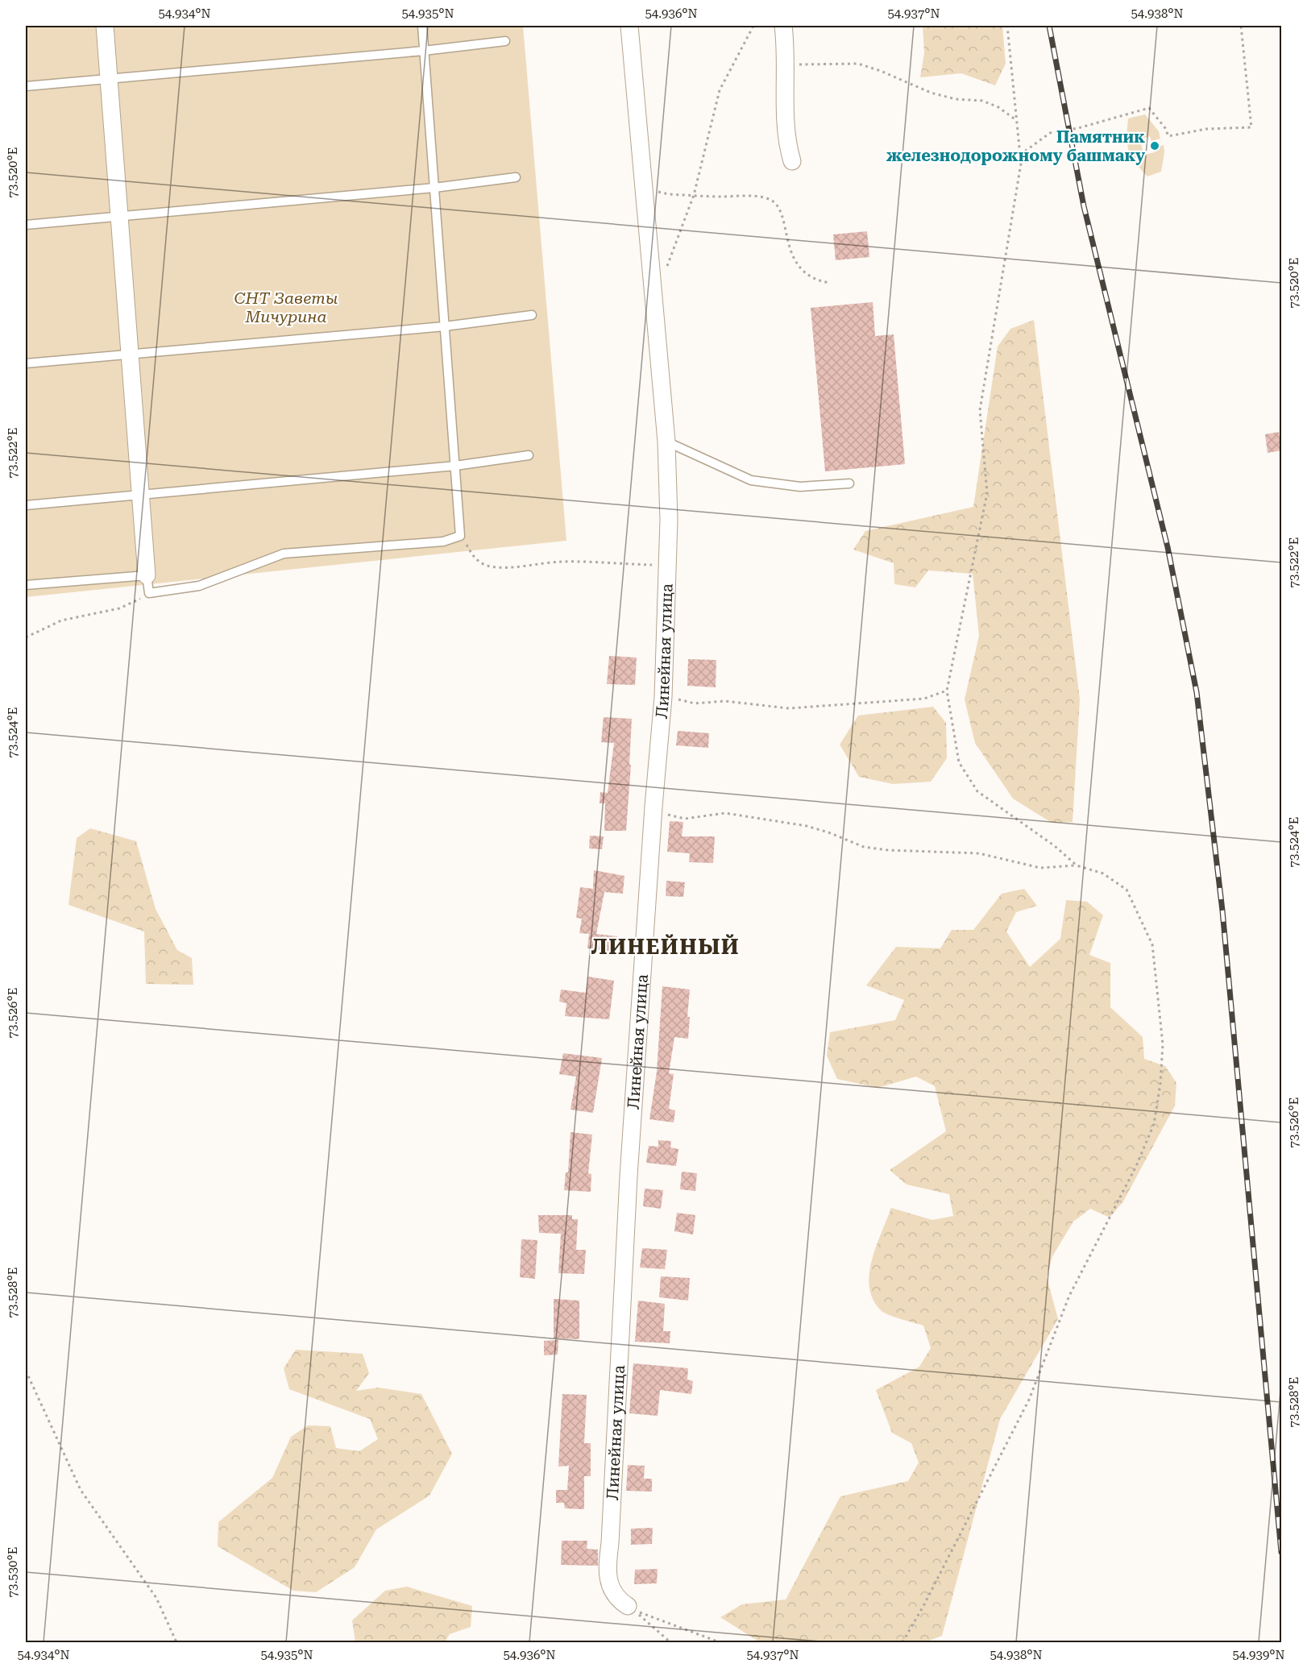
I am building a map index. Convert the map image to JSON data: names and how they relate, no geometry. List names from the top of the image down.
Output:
{
  "streets": {
    "street": ["Линейная улица"]
  },
  "districts": ["ЛИНЕЙНЫЙ"],
  "parks": ["СНТ Заветы Мичурина"],
  "places": ["Памятник железнодорожному башмаку"],
  "coordinates": [
    "54.934°N",
    "54.935°N",
    "54.936°N",
    "54.937°N",
    "54.938°N",
    "73.520°E",
    "73.522°E",
    "73.524°E",
    "73.526°E",
    "73.528°E",
    "73.530°E",
    "54.939°N"
  ]
}
